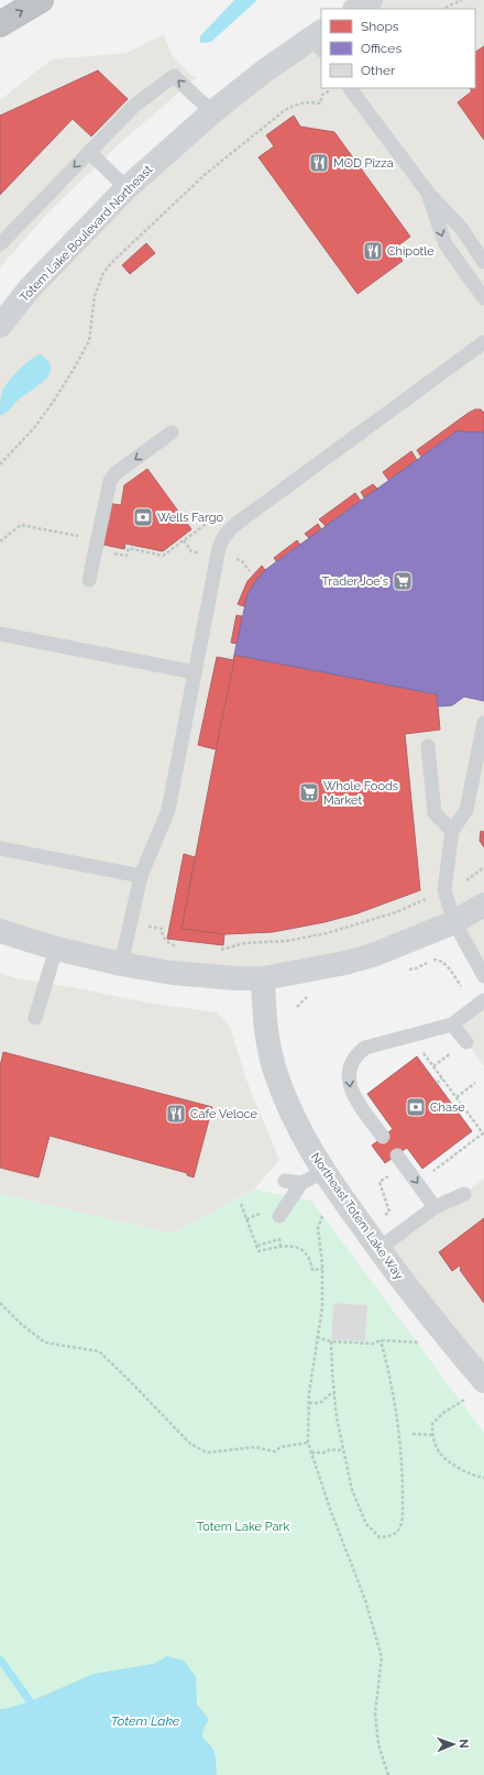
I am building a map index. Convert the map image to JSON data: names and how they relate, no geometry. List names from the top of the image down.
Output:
{
  "streets": {
    "street": ["Totem Lake Boulevard Northeast", "Northeast Totem Lake Way"]
  },
  "water": ["Totem Lake"],
  "parks": ["Totem Lake Park"],
  "places": {
    "restaurant": ["MOD Pizza", "Chipotle", "Cafe Veloce"],
    "bank": ["Wells Fargo", "Chase"],
    "supermarket": ["Trader Joe's", "Whole Foods Market"]
  },
  "legend": ["Shops", "Offices", "Other"],
  "north": "right"
}
